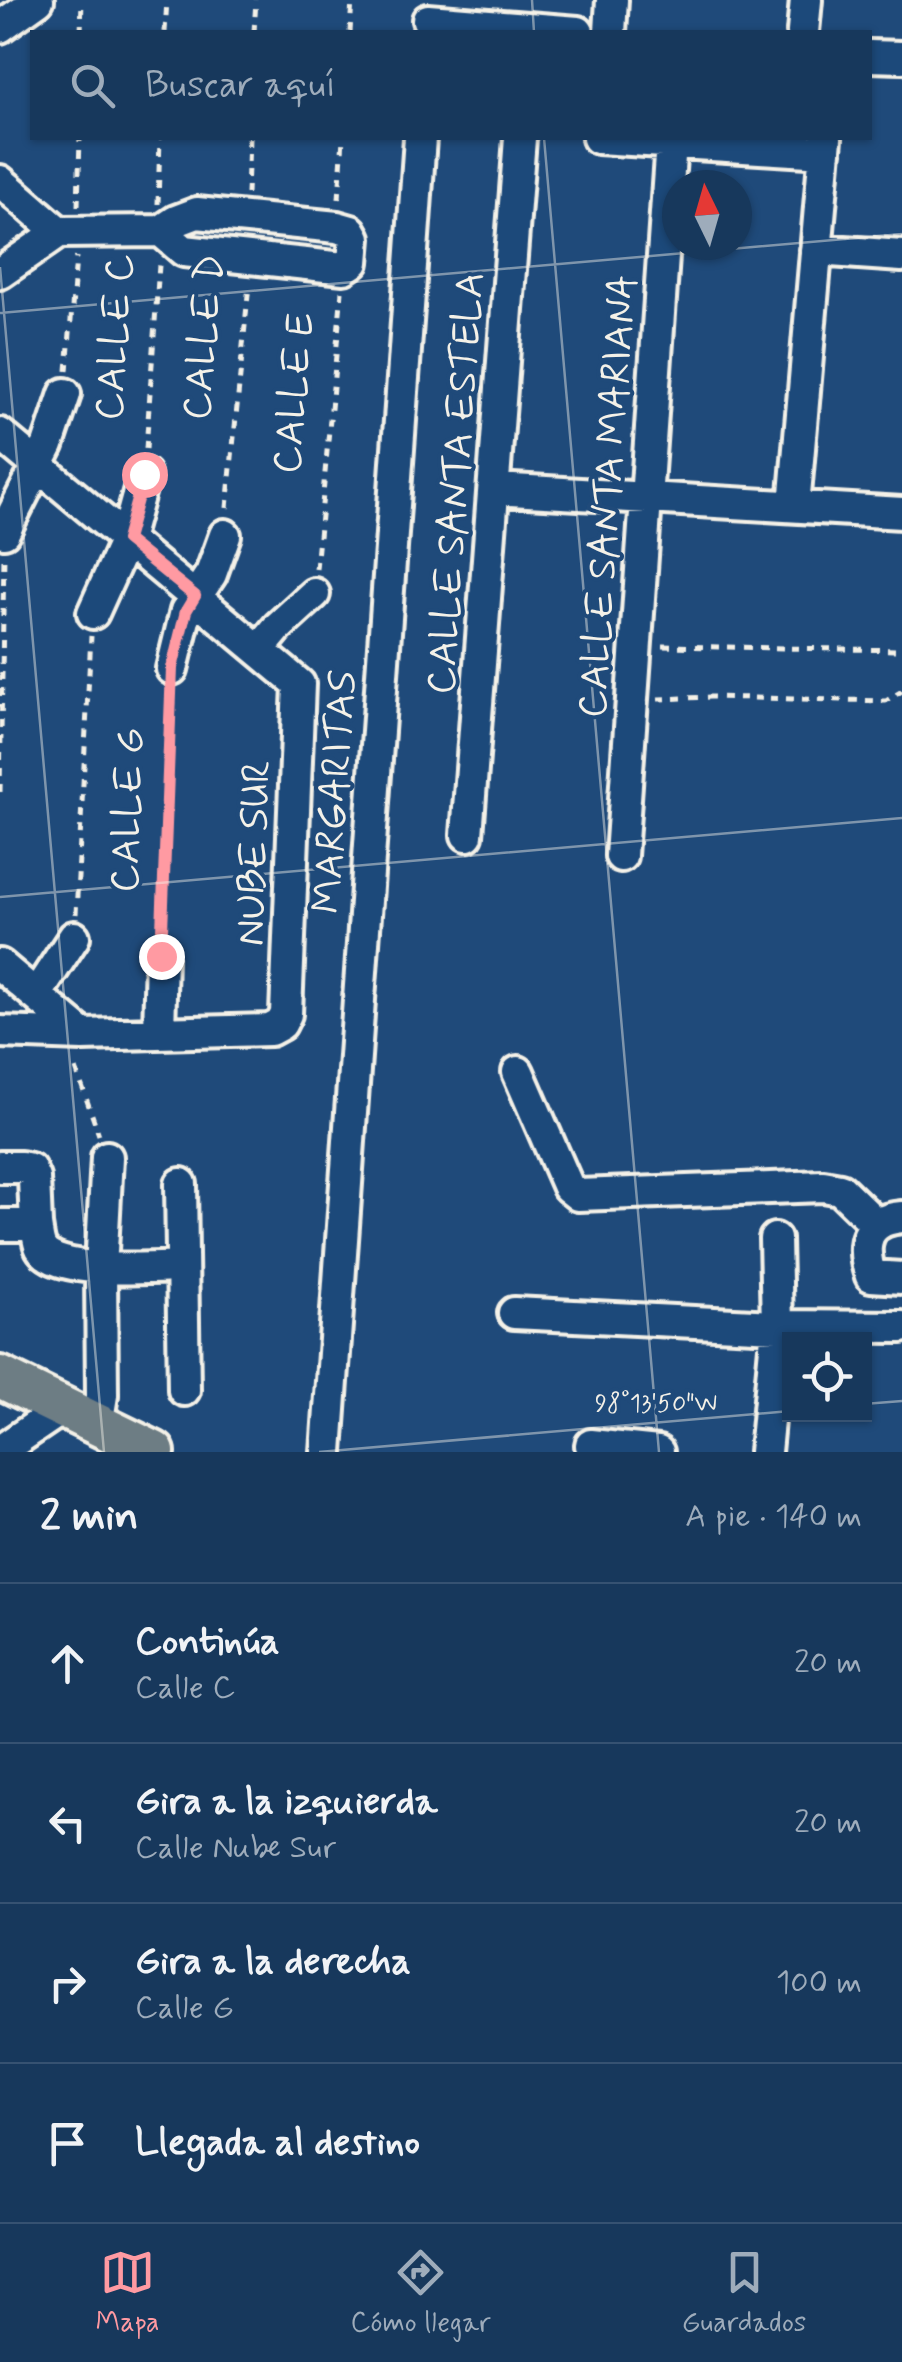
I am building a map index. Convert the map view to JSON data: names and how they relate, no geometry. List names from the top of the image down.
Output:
{
  "streets": {
    "street": [
      "CALLE C",
      "CALLE E",
      "CALLE SANTA ESTELA",
      "CALLE SANTA MARIANA",
      "MARGARITAS",
      "NUBE SUR"
    ],
    "path": ["CALLE D", "CALLE G"]
  },
  "north": "top",
  "page": {
    "search": "Buscar aquí",
    "heading": ["2 min", "A pie · 140 m"],
    "list": [
      ["Continúa", "Calle C", "20 m"],
      ["Gira a la izquierda", "Calle Nube Sur", "20 m"],
      ["Gira a la derecha", "Calle G", "100 m"],
      "Llegada al destino"
    ],
    "nav": ["Mapa", "Cómo llegar", "Guardados"]
  },
  "coordinates": ["98°13'50\"W"]
}
